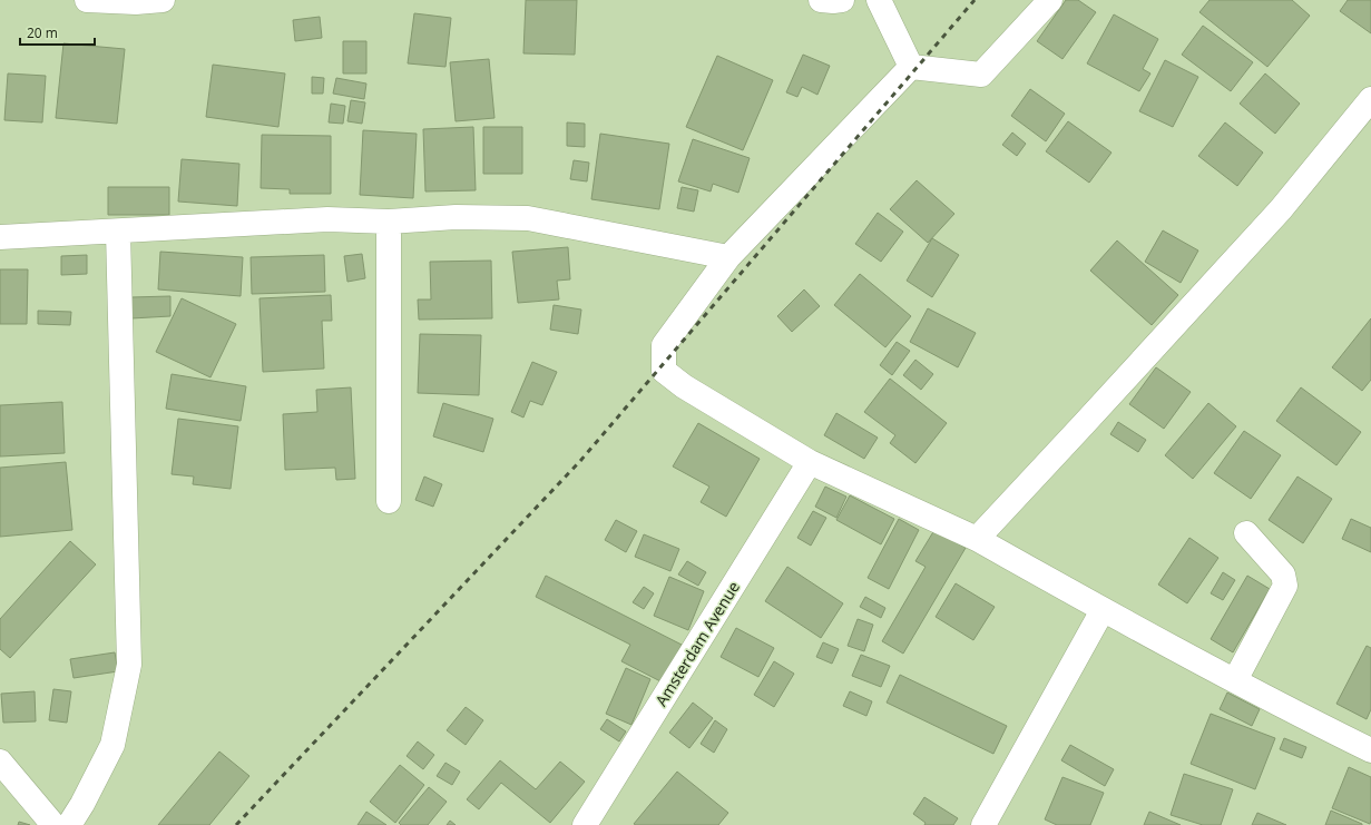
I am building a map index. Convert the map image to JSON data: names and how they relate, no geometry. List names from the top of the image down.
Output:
{
  "streets": {
    "street": ["Amsterdam Avenue"]
  },
  "scale_bar": "20 m"
}
